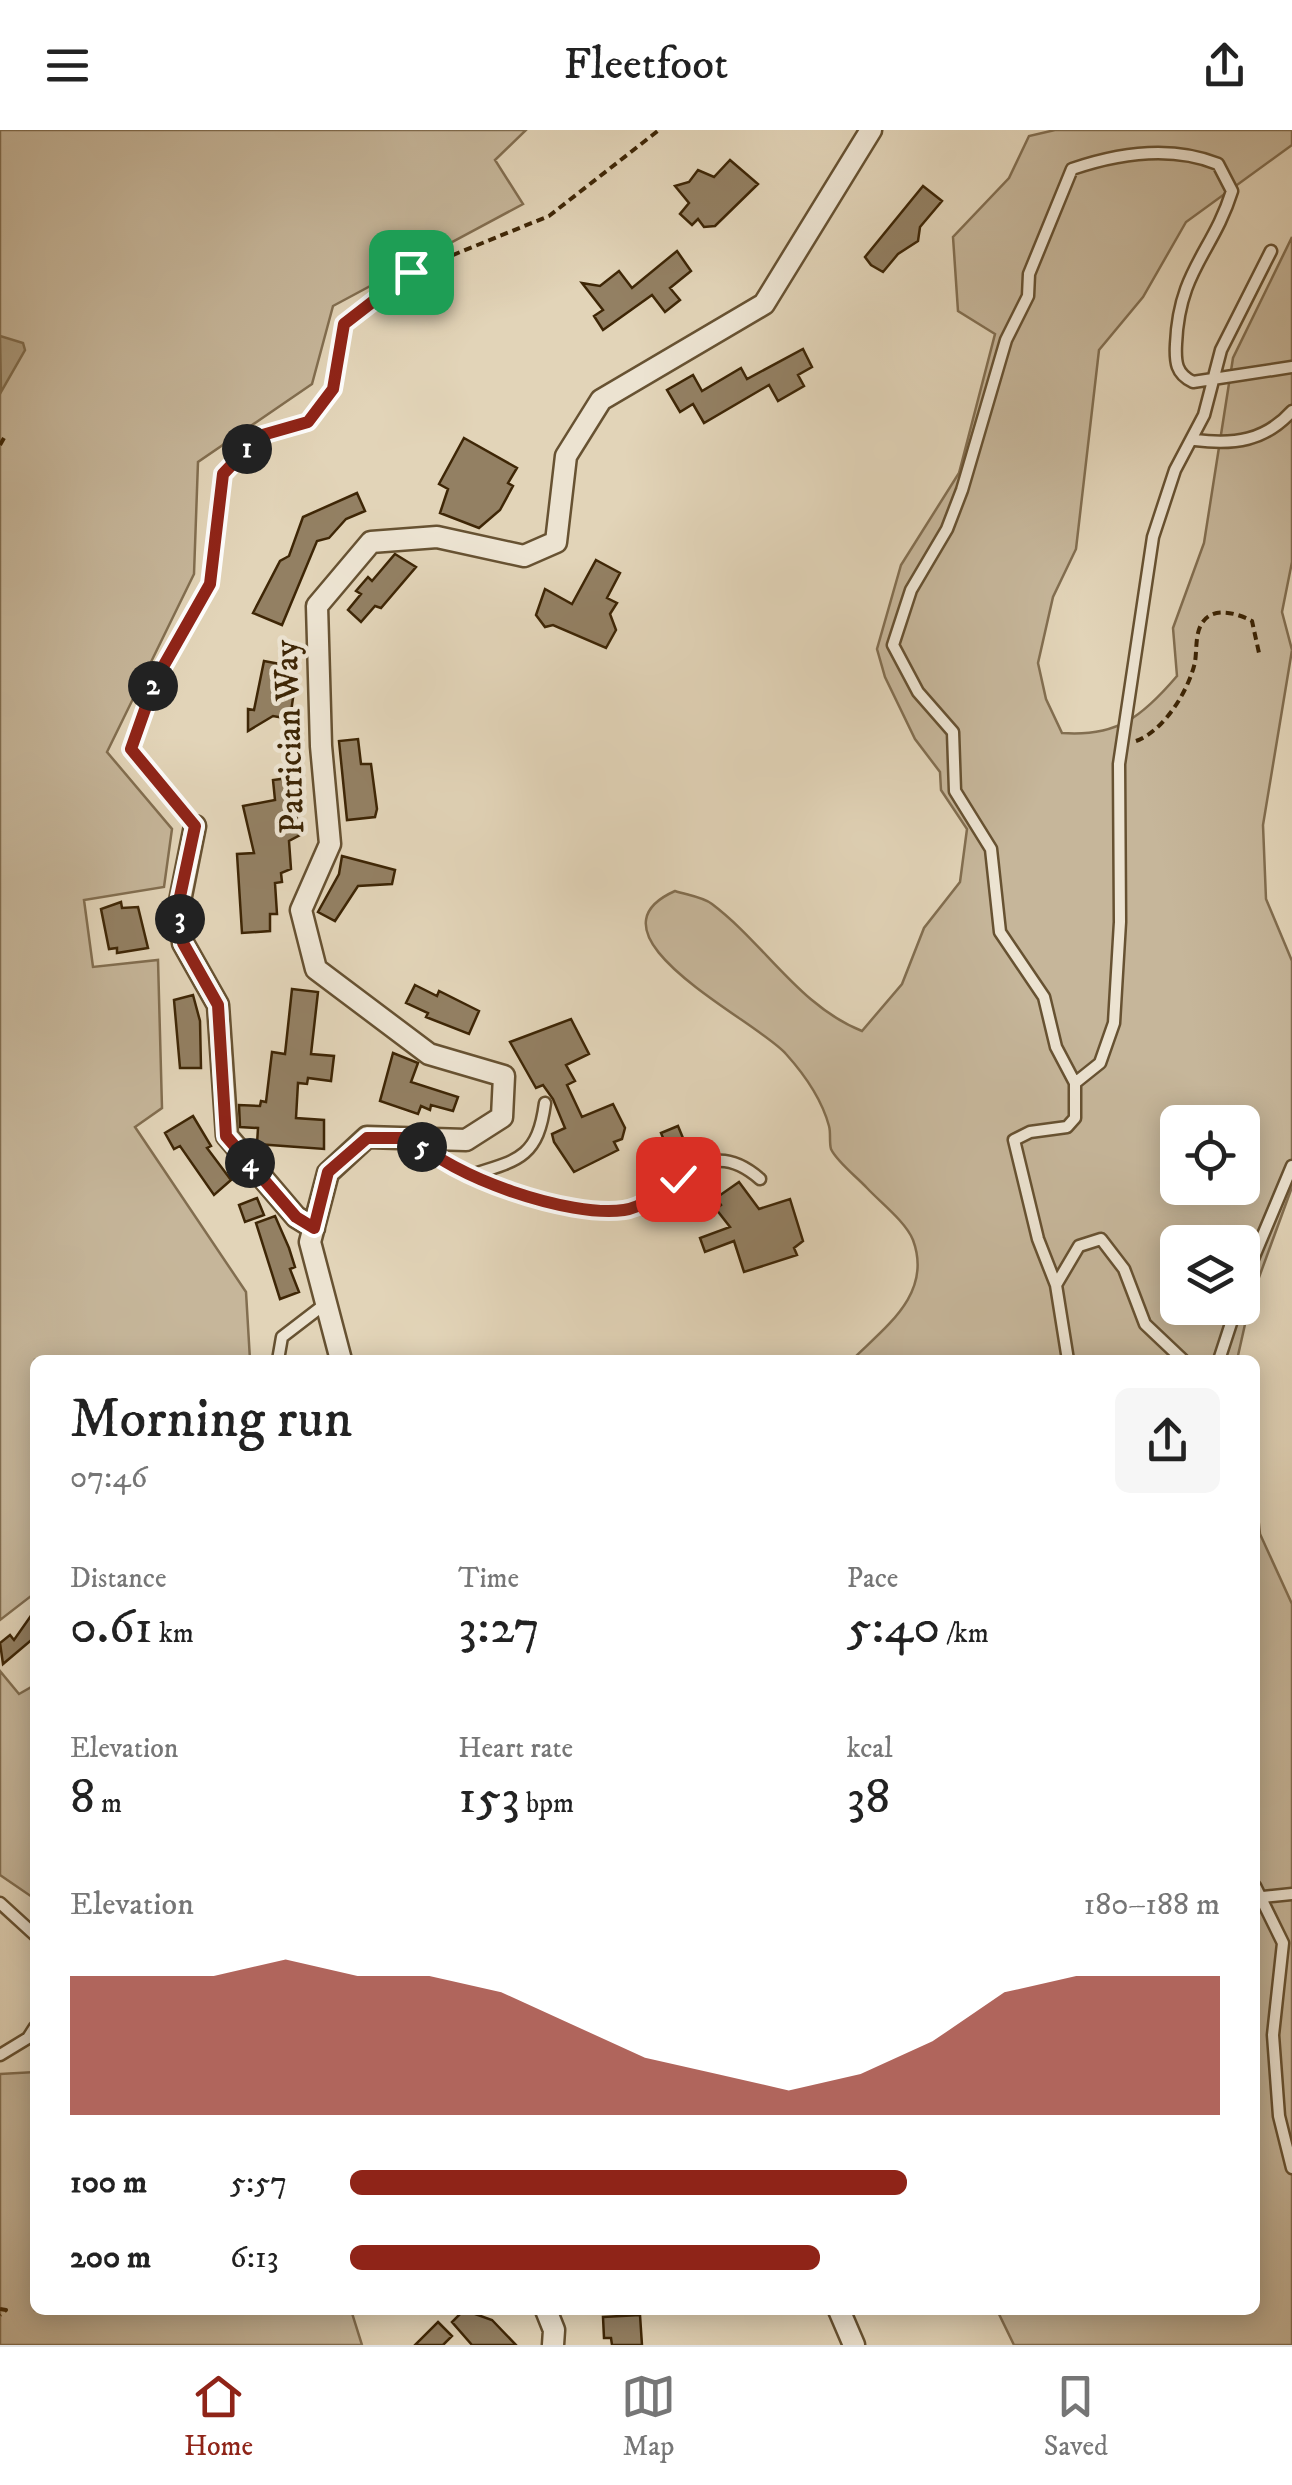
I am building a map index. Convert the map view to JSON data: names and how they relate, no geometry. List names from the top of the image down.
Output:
{
  "streets": {
    "street": ["Patrician Way"]
  },
  "page": {
    "header": "Fleetfoot",
    "pins": [
      "1",
      "2",
      "3",
      "5",
      "4"
    ],
    "heading": ["Morning run", "07:46"],
    "stats": [
      ["Distance", "0.61 km"],
      ["Time", "3:27"],
      ["Pace", "5:40 /km"],
      ["Elevation", "8 m"],
      ["Heart rate", "153 bpm"],
      ["kcal", "38"]
    ],
    "chart": ["Elevation", "180–188 m"],
    "list": [
      {
        "name": "100 m",
        "note": "5:57"
      },
      {
        "name": "200 m",
        "note": "6:13"
      }
    ],
    "tabs": ["Home", "Map", "Saved"]
  }
}
